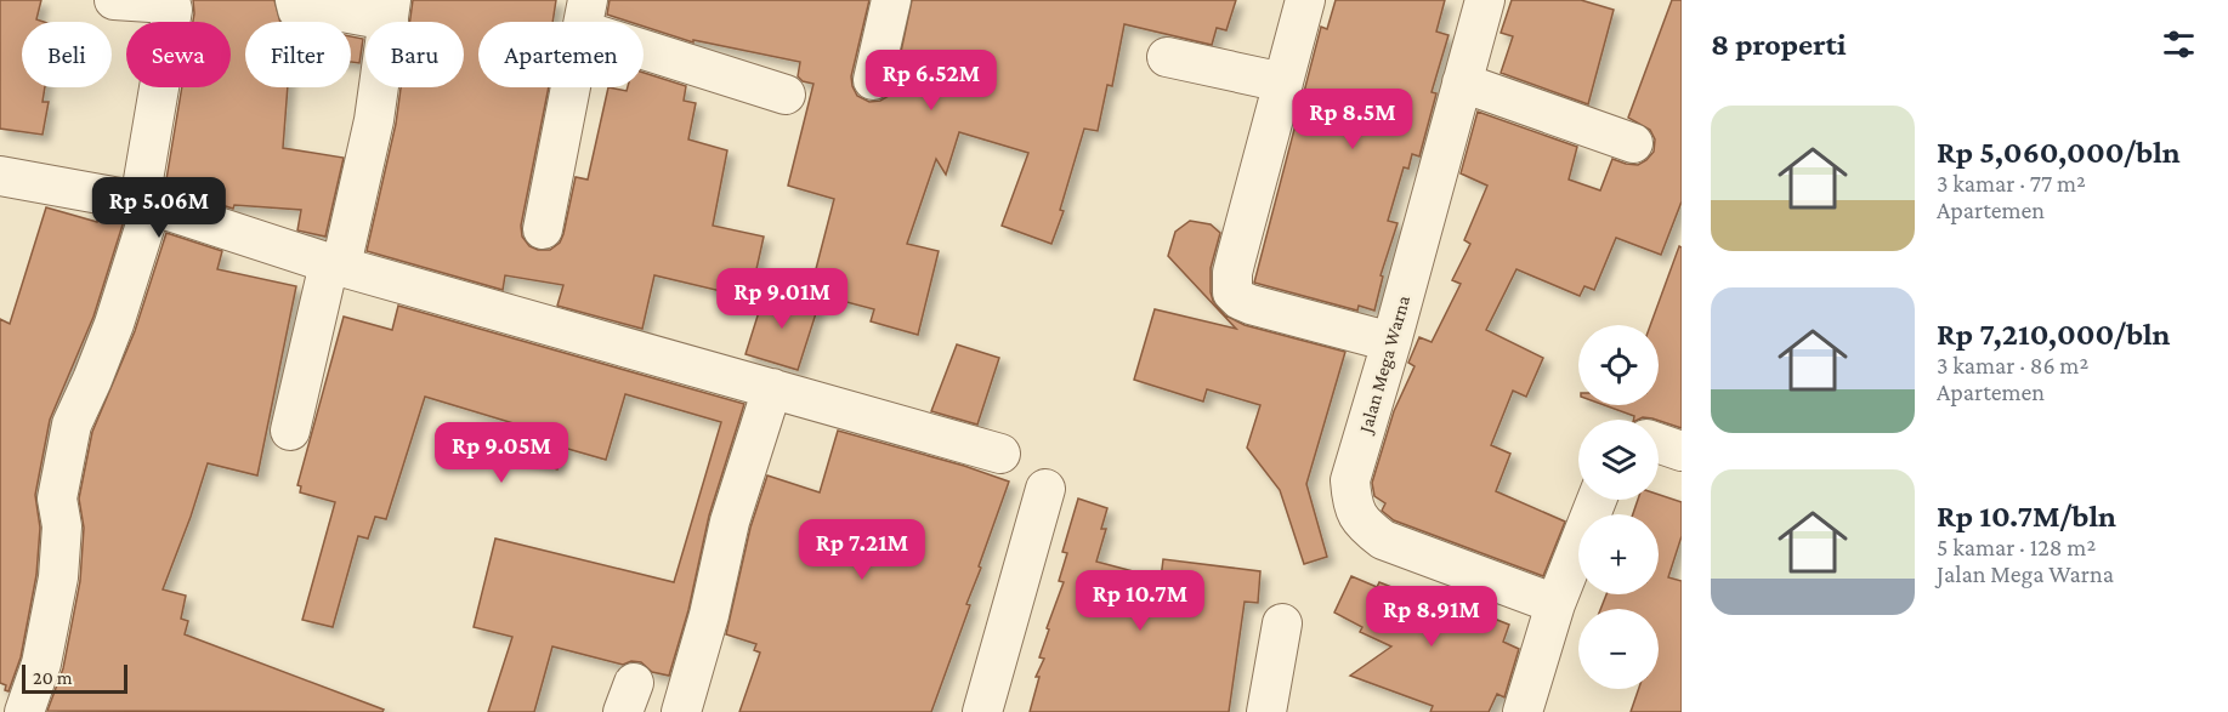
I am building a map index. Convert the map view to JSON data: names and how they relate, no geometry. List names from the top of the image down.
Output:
{
  "streets": {
    "street": ["Jalan Mega Warna"]
  },
  "scale_bar": "20 m",
  "page": {
    "heading": "8 properti",
    "chip": [
      "Beli",
      "Sewa",
      "Filter",
      "Baru",
      "Apartemen"
    ],
    "price": [
      "Rp 6.52M",
      "Rp 8.5M",
      "Rp 5.06M",
      "Rp 9.01M",
      "Rp 9.05M",
      "Rp 7.21M",
      "Rp 10.7M",
      "Rp 8.91M"
    ],
    "list": [
      {
        "name": "Rp 5,060,000/bln",
        "note": "3 kamar · 77 m² · Apartemen"
      },
      {
        "name": "Rp 7,210,000/bln",
        "note": "3 kamar · 86 m² · Apartemen"
      },
      {
        "name": "Rp 10.7M/bln",
        "note": "5 kamar · 128 m² · Jalan Mega Warna"
      }
    ],
    "map_buttons": ["+", "−"],
    "scale": "20 m"
  }
}
